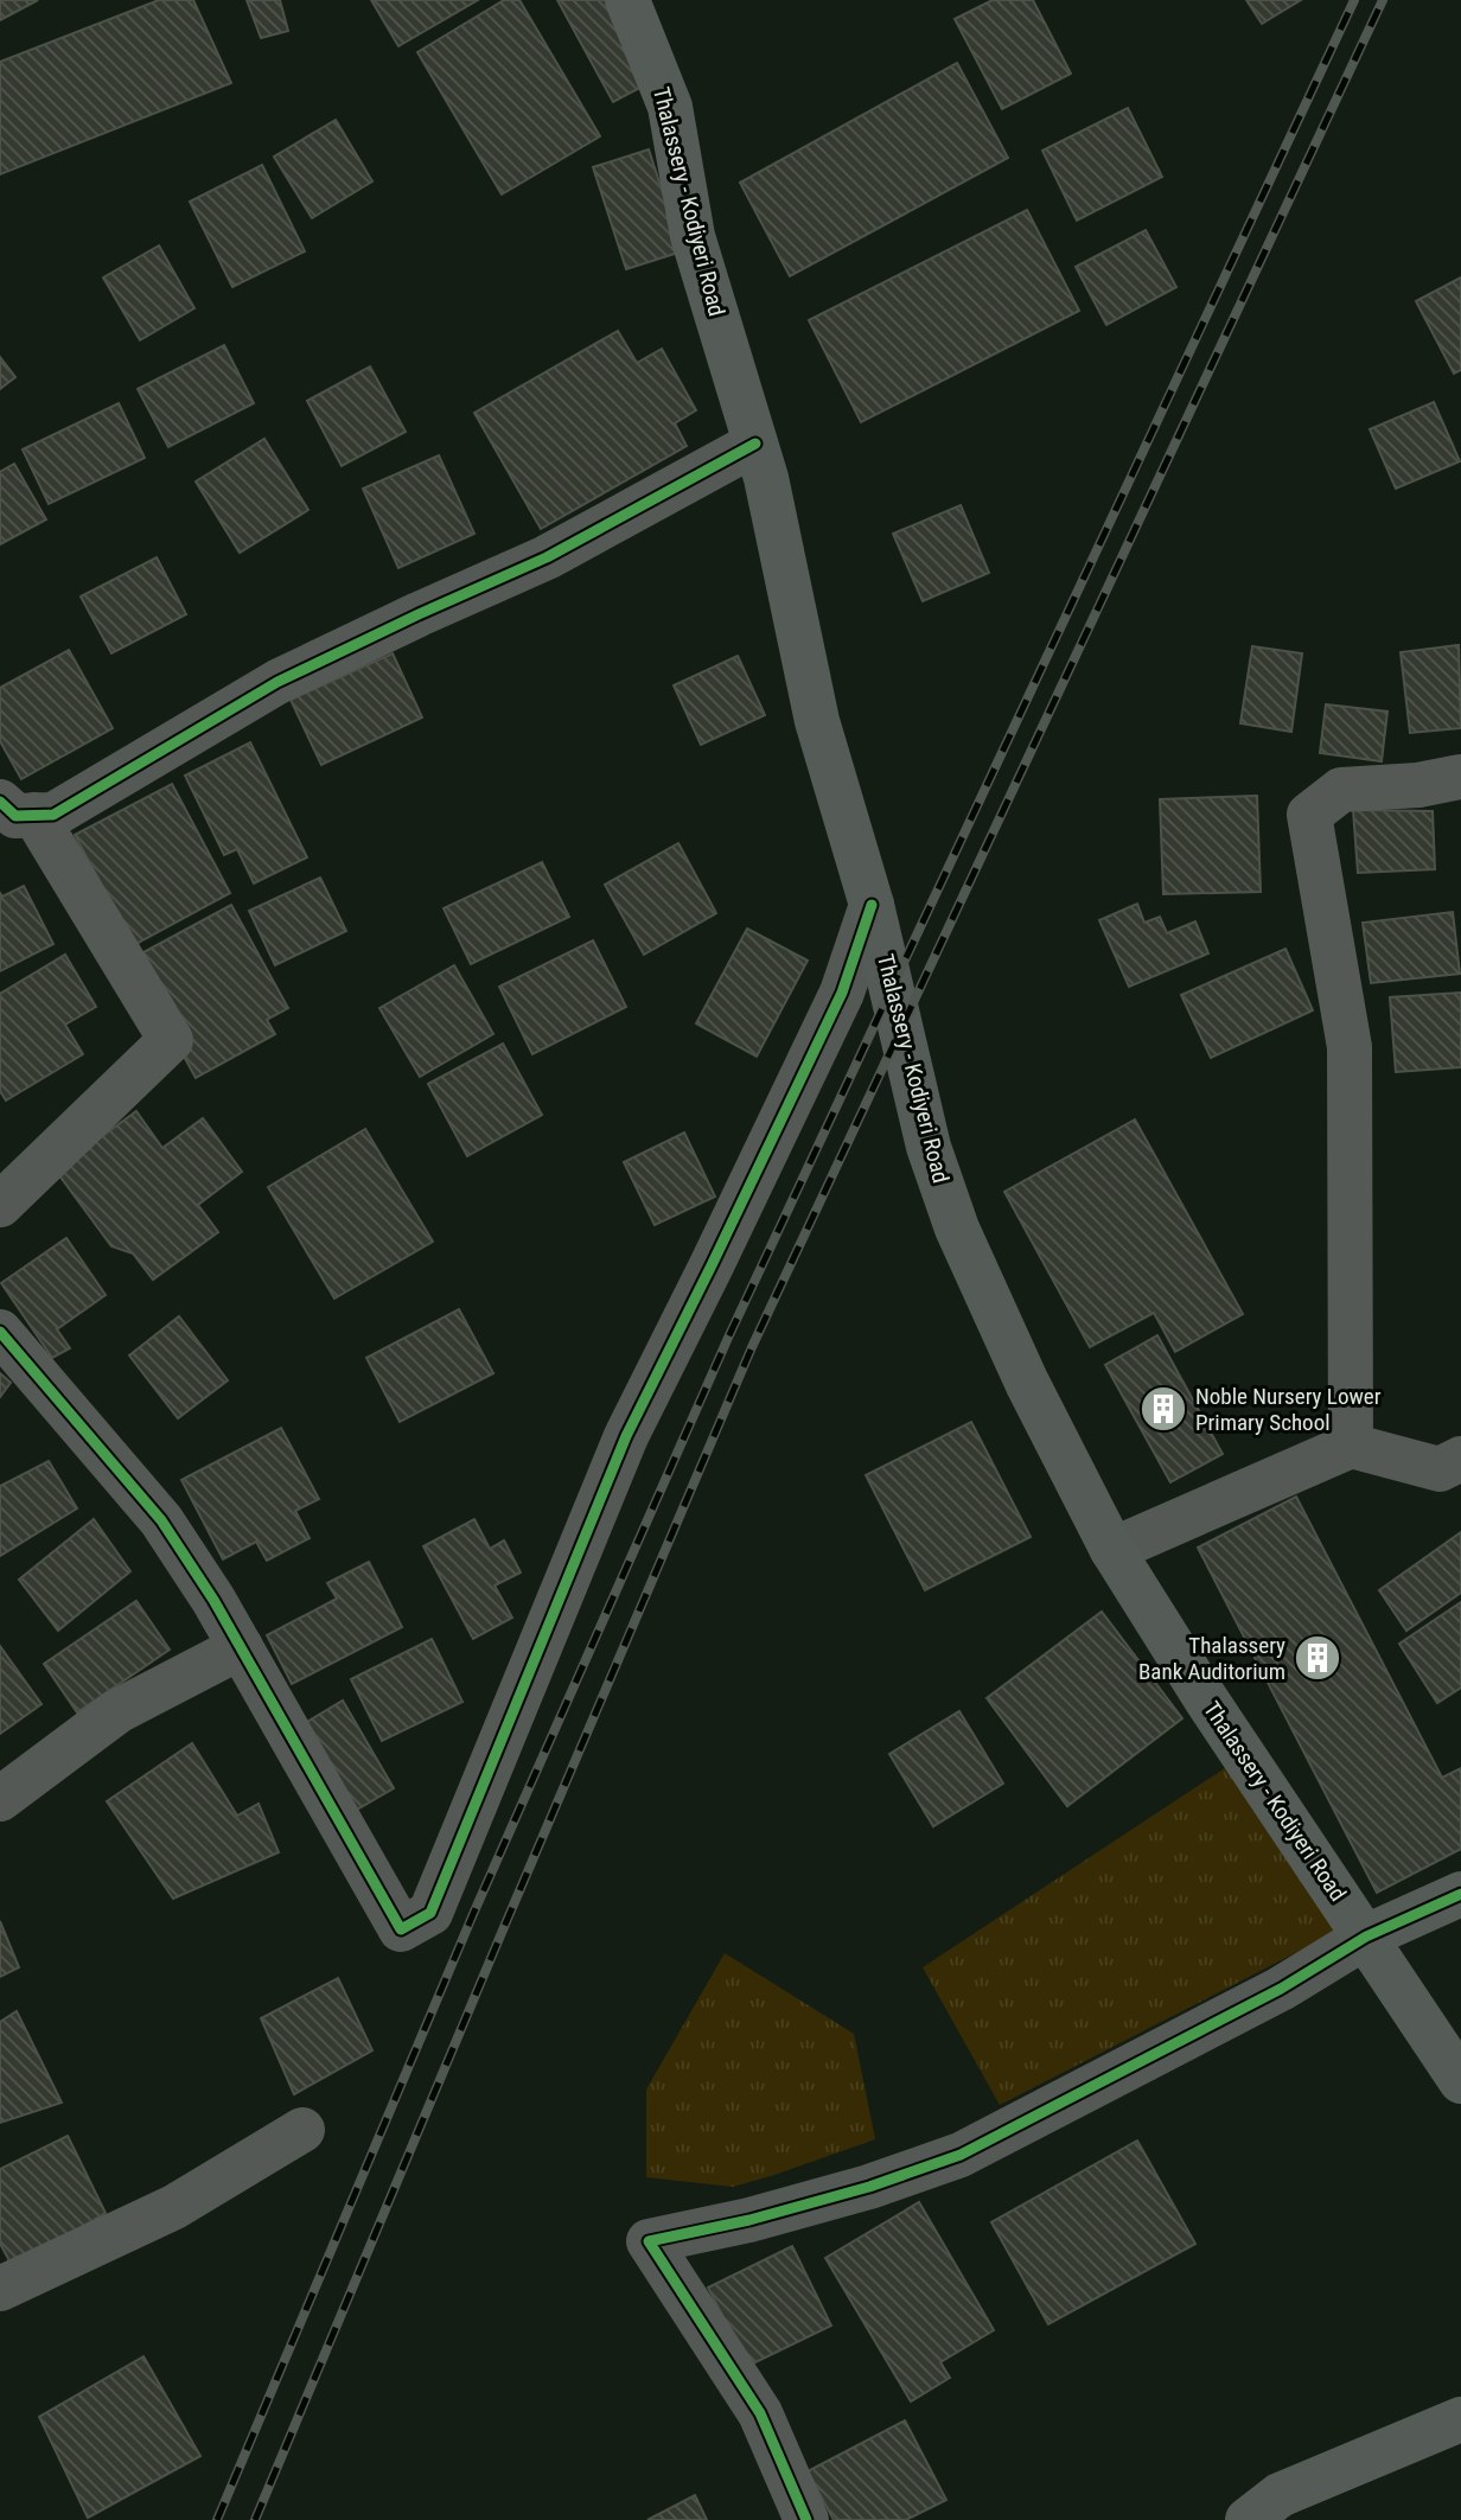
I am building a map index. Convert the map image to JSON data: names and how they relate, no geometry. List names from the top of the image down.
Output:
{
  "streets": {
    "main road": ["Thalassery - Kodiyeri Road"]
  },
  "places": {
    "building": ["Noble Nursery Lower Primary School", "Thalassery Bank Auditorium"]
  }
}
